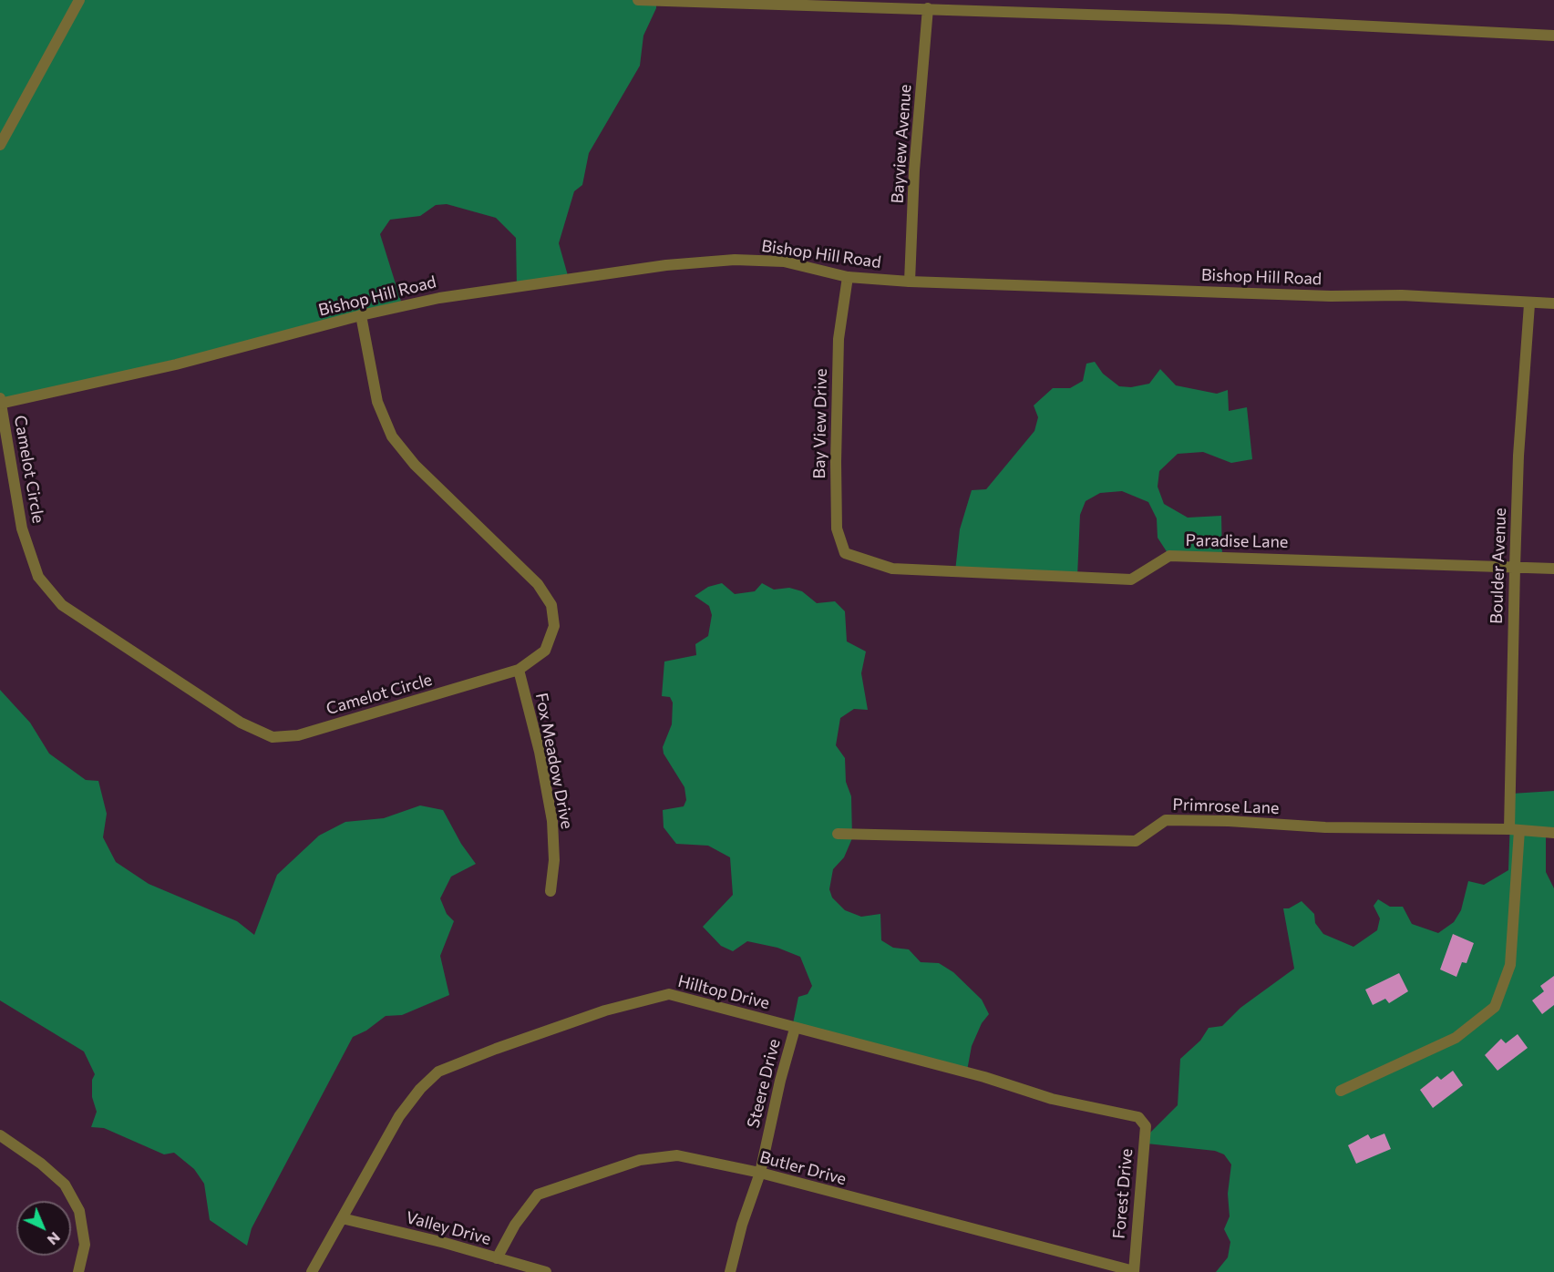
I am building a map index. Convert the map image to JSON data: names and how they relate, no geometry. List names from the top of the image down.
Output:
{
  "streets": {
    "street": [
      "Bayview Avenue",
      "Bishop Hill Road",
      "Bay View Drive",
      "Camelot Circle",
      "Paradise Lane",
      "Boulder Avenue",
      "Fox Meadow Drive",
      "Primrose Lane",
      "Hilltop Drive",
      "Steere Drive",
      "Butler Drive",
      "Forest Drive",
      "Valley Drive"
    ]
  },
  "crossings": [
    ["Bayview Avenue", "Bishop Hill Road"],
    ["Bishop Hill Road", "Bay View Drive"],
    ["Bishop Hill Road", "Camelot Circle"],
    ["Bishop Hill Road", "Boulder Avenue"],
    ["Bay View Drive", "Paradise Lane"],
    ["Camelot Circle", "Fox Meadow Drive"],
    ["Paradise Lane", "Boulder Avenue"],
    ["Boulder Avenue", "Primrose Lane"],
    ["Hilltop Drive", "Steere Drive"],
    ["Hilltop Drive", "Forest Drive"],
    ["Hilltop Drive", "Valley Drive"],
    ["Steere Drive", "Butler Drive"],
    ["Butler Drive", "Forest Drive"],
    ["Butler Drive", "Valley Drive"]
  ],
  "north": "bottom right"
}
